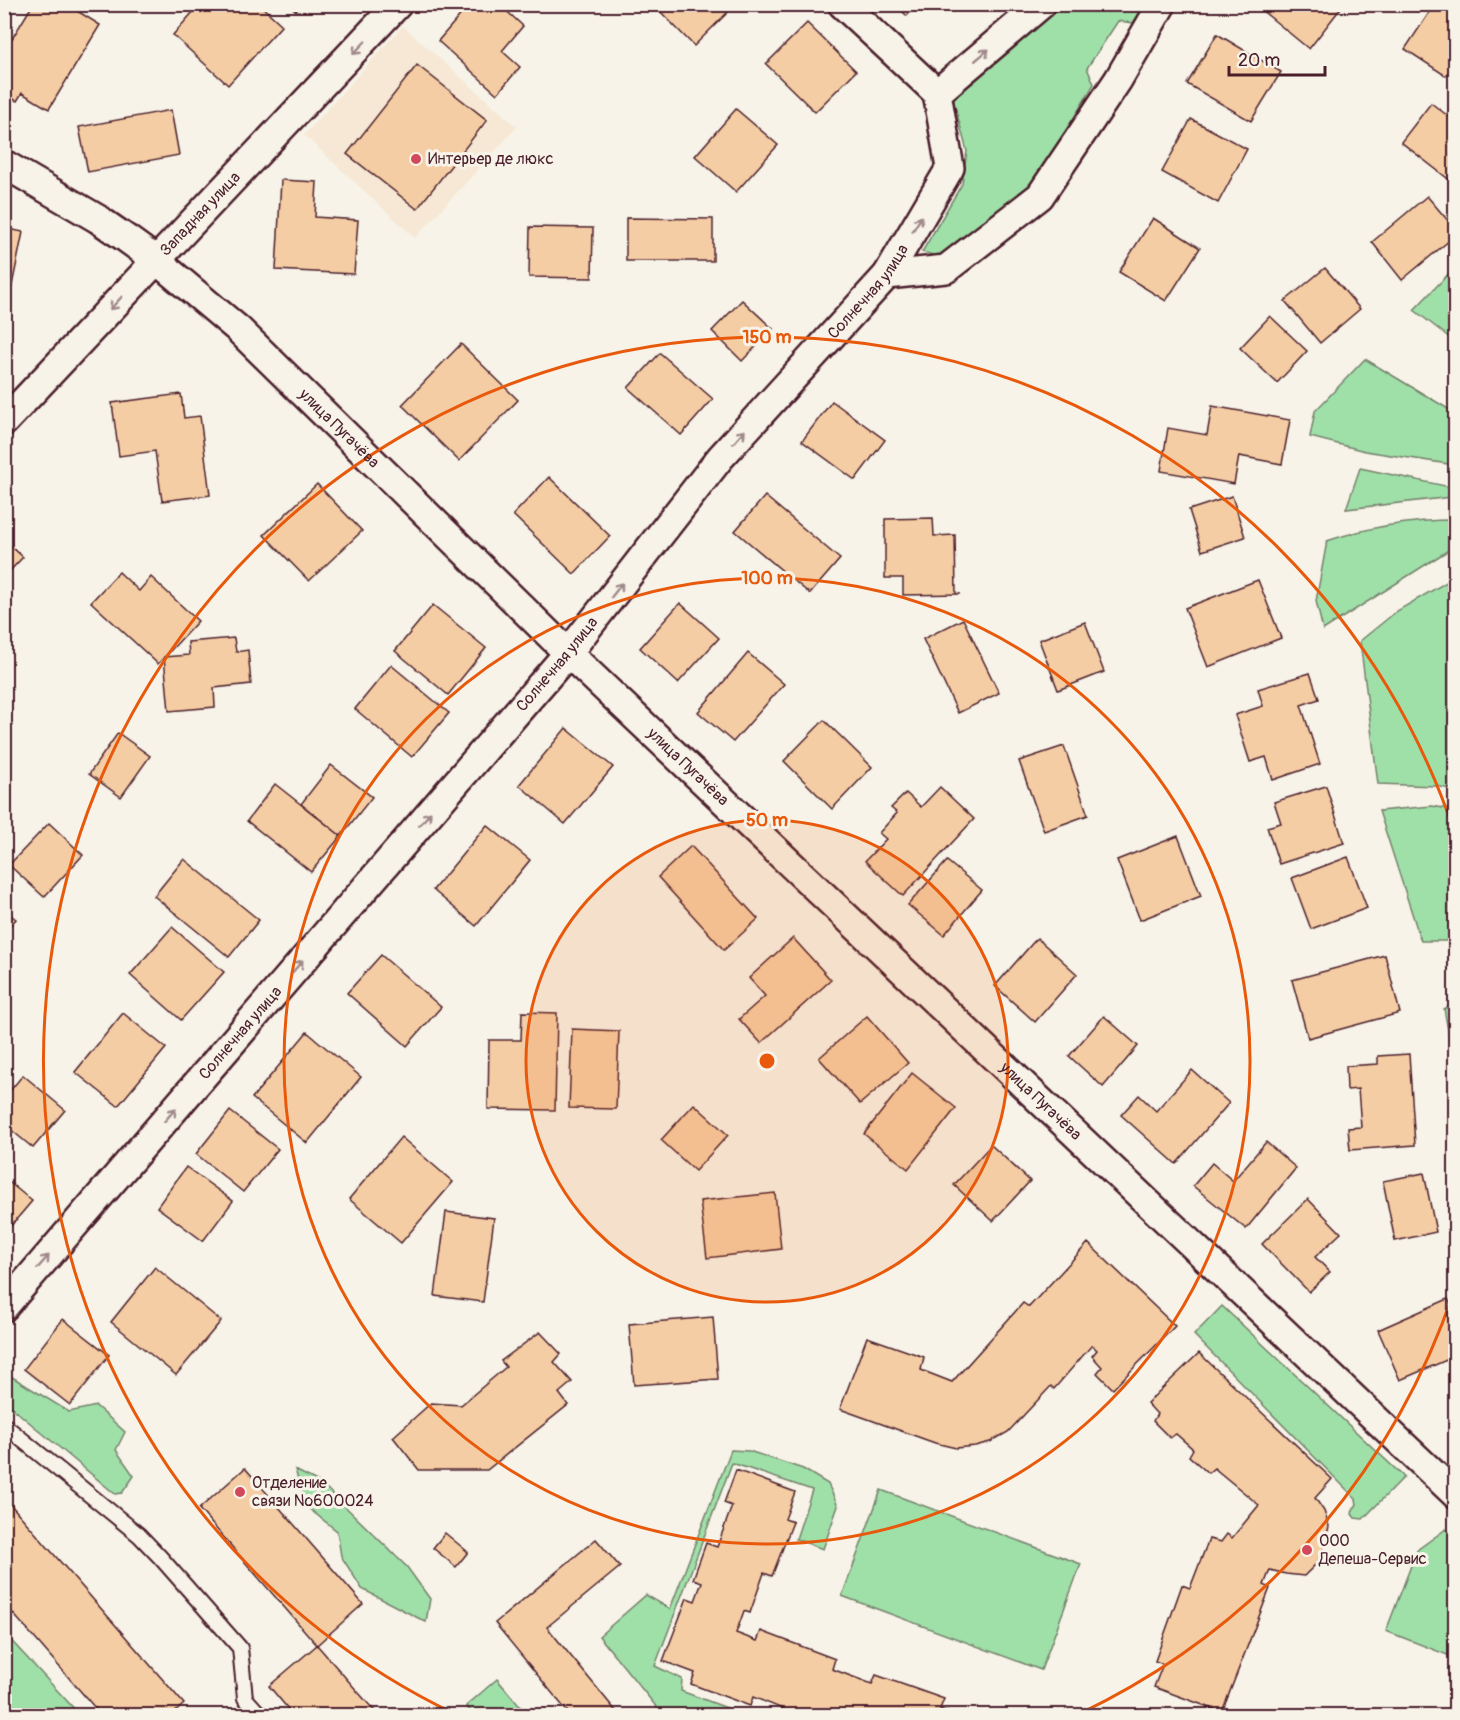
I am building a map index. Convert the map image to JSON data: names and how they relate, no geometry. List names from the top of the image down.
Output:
{
  "streets": {
    "street": ["Западная улица", "Солнечная улица", "улица Пугачёва"]
  },
  "crossings": [
    ["Западная улица", "улица Пугачёва"],
    ["Солнечная улица", "улица Пугачёва"]
  ],
  "one_way": ["Западная улица", "Солнечная улица"],
  "places": ["Интерьер де люкс", "Отделение связи №600024", "ООО Депеша-Сервис"],
  "scale_bar": "20 m",
  "rings": ["150 m", "100 m", "50 m"]
}
